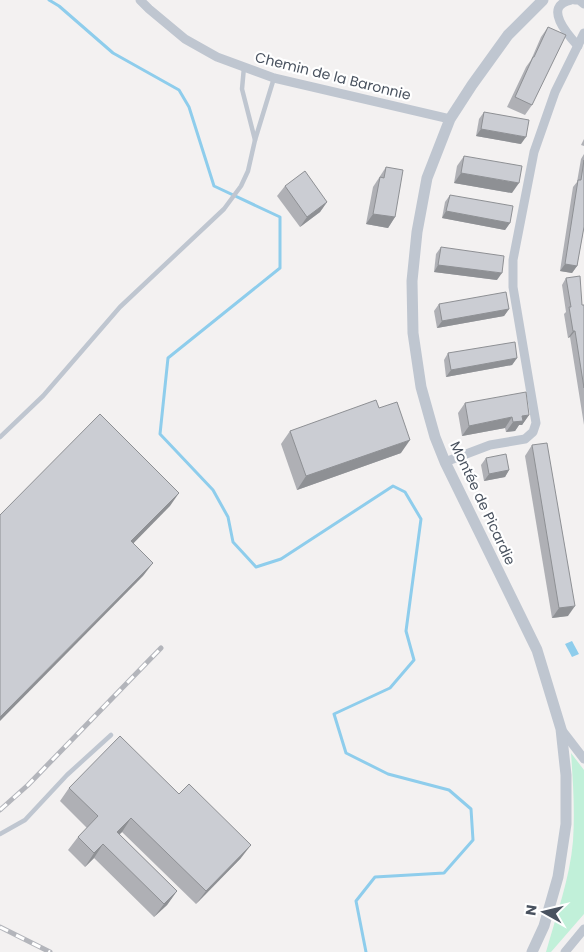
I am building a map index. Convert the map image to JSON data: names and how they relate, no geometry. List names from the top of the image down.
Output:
{
  "streets": {
    "street": ["Chemin de la Baronnie", "Montée de Picardie"]
  },
  "crossings": [
    ["Chemin de la Baronnie", "Montée de Picardie"]
  ],
  "north": "left"
}
